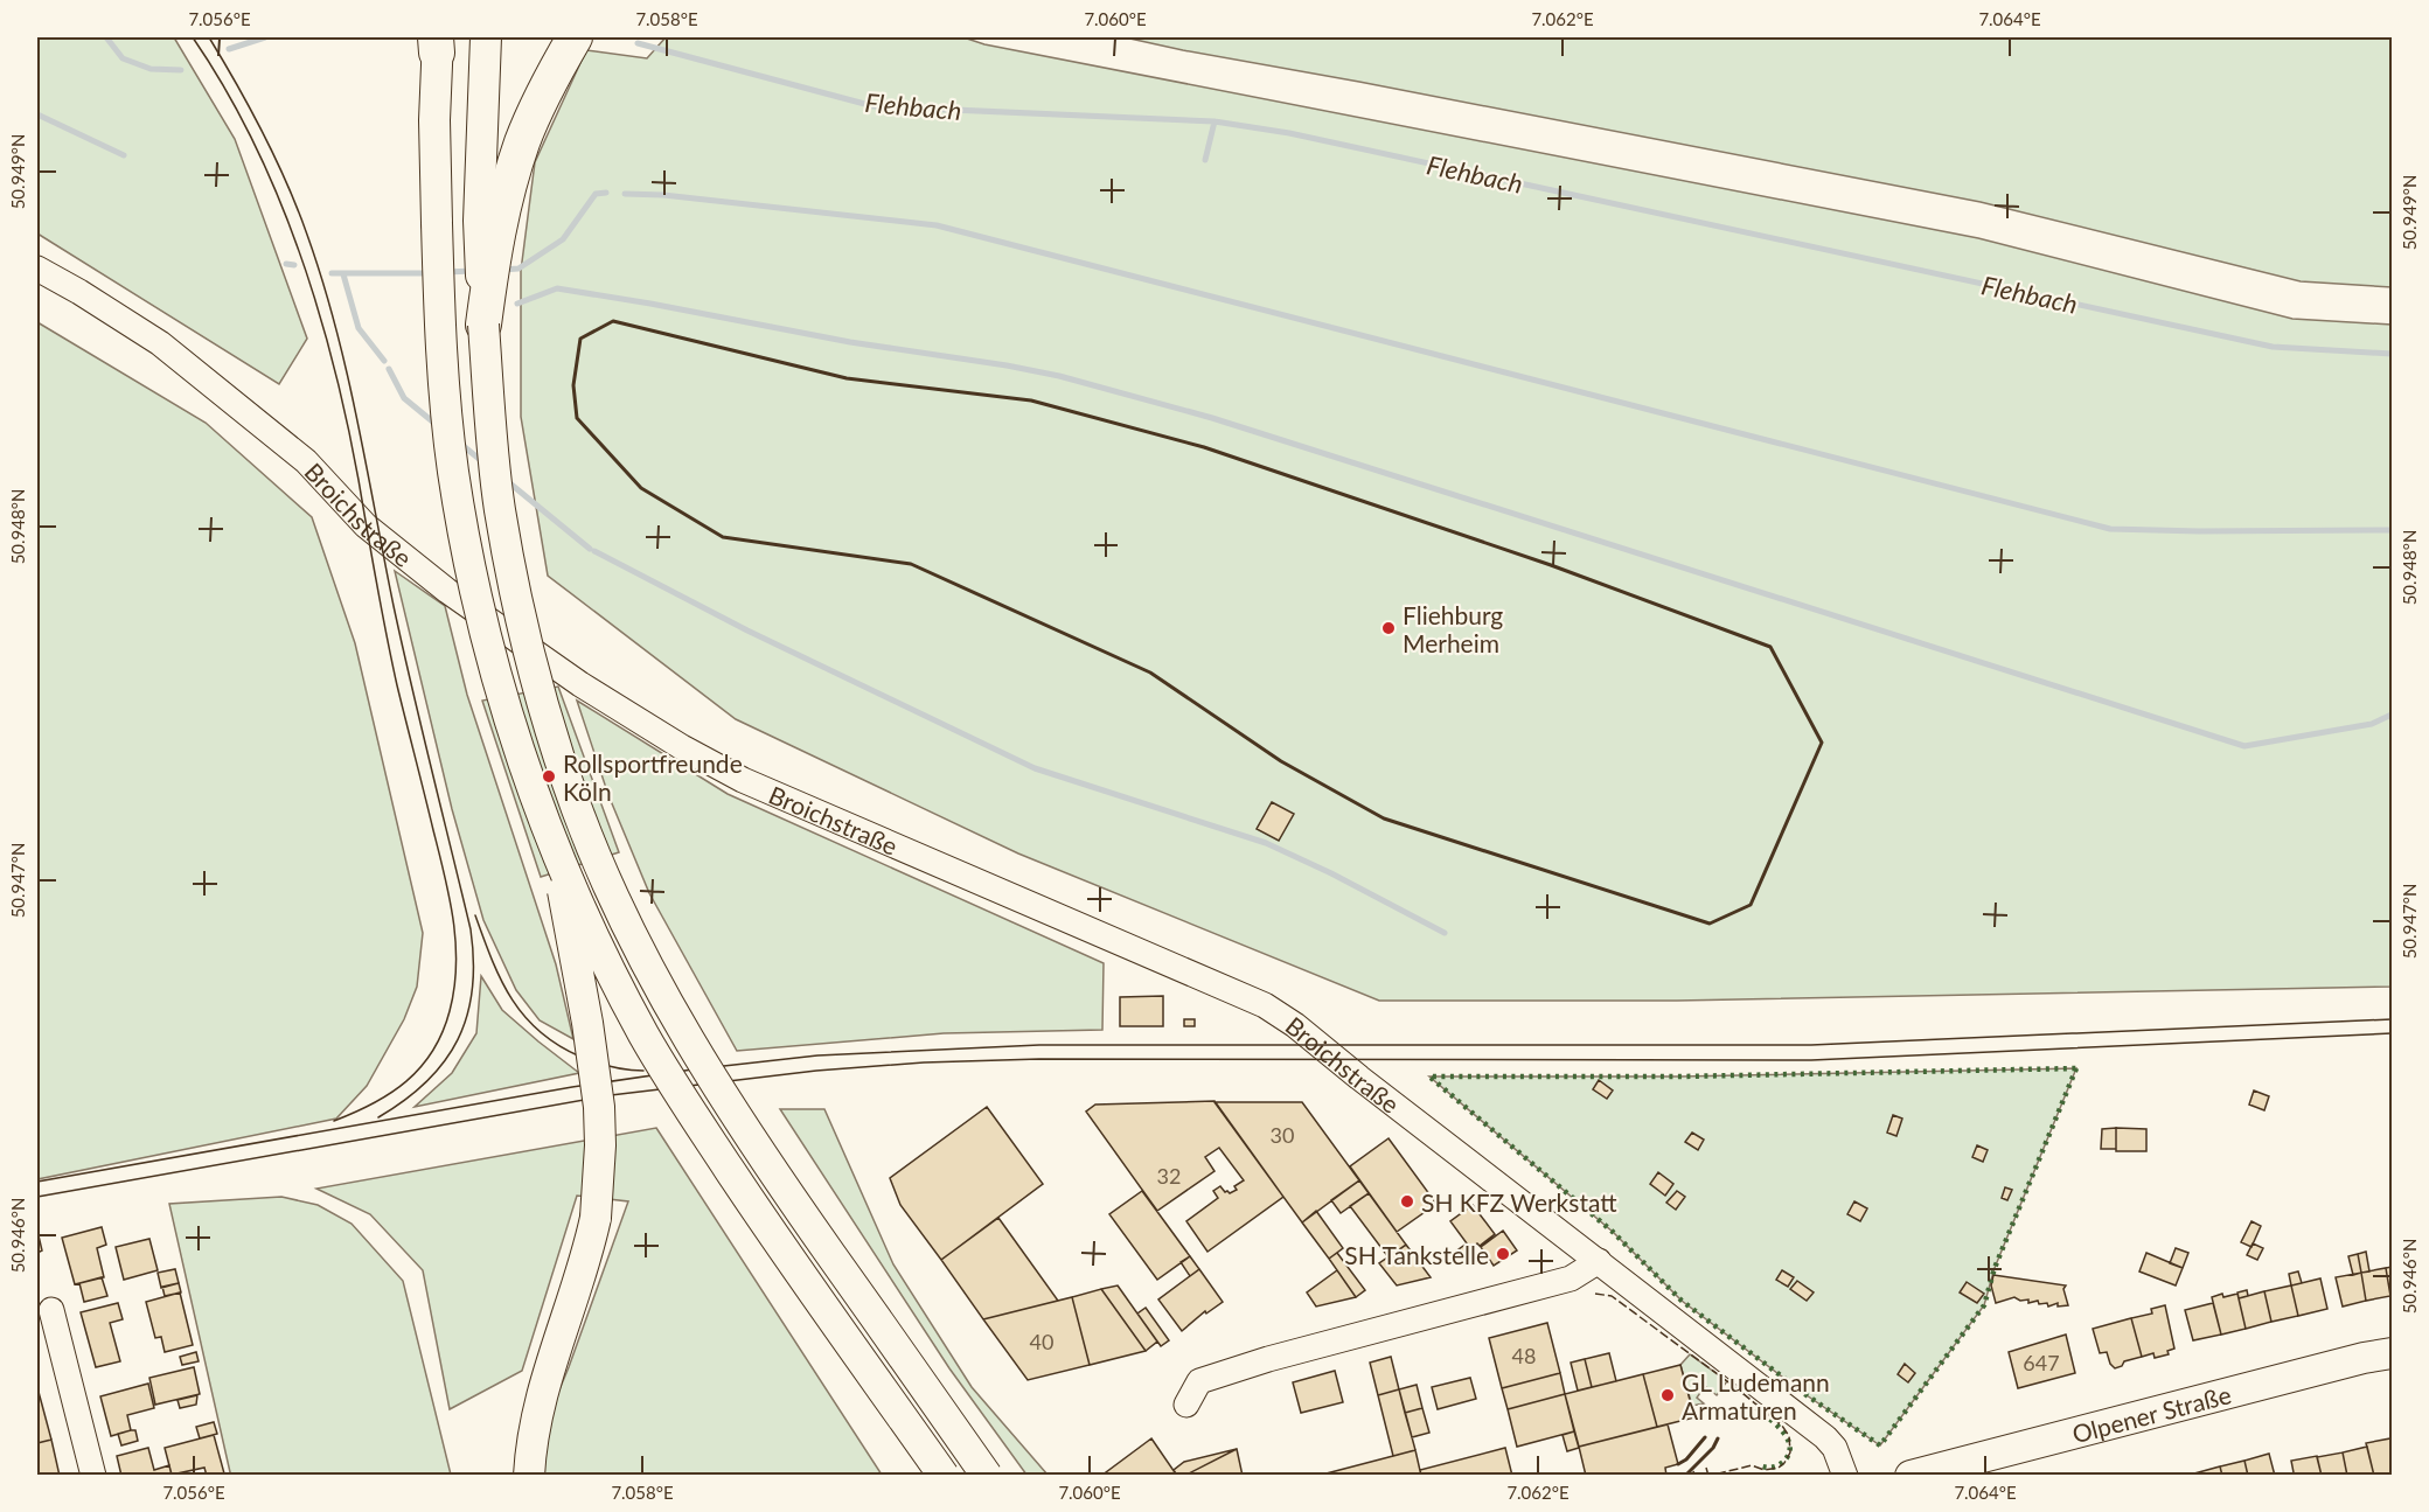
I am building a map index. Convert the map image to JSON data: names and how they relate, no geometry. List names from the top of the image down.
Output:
{
  "streets": {
    "main road": ["Olpener Straße"],
    "street": ["Broichstraße"]
  },
  "water": ["Flehbach"],
  "places": [
    "Fliehburg Merheim",
    "Rollsportfreunde Köln",
    "SH KFZ Werkstatt",
    "SH Tankstelle",
    "GL Ludemann Armaturen"
  ],
  "house_numbers": [
    "30",
    "32",
    "40",
    "48",
    "647"
  ],
  "coordinates": [
    "7.056°E",
    "7.058°E",
    "7.060°E",
    "7.062°E",
    "7.064°E",
    "50.949°N",
    "50.948°N",
    "50.947°N",
    "50.946°N"
  ]
}
